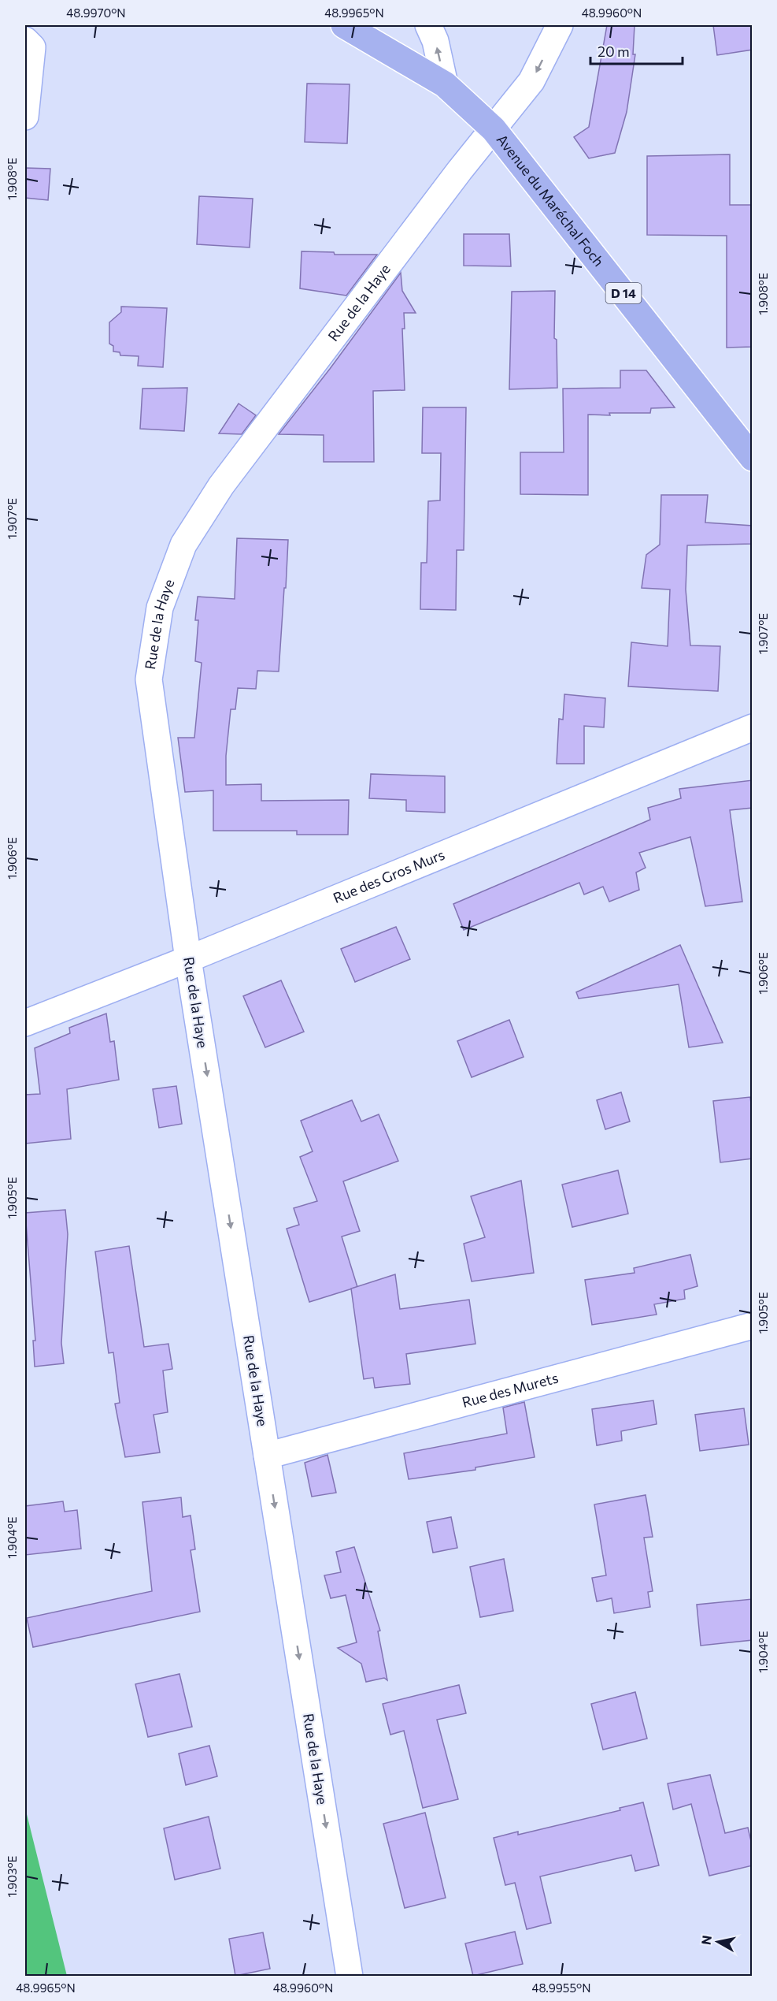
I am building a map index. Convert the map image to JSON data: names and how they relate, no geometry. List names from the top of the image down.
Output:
{
  "streets": {
    "main road": ["Avenue du Maréchal Foch", "D 14"],
    "street": ["Rue de la Haye", "Rue des Gros Murs", "Rue des Murets"]
  },
  "crossings": [
    ["Avenue du Maréchal Foch", "Rue de la Haye"],
    ["Rue de la Haye", "Rue des Gros Murs"],
    ["Rue de la Haye", "Rue des Murets"]
  ],
  "one_way": ["Rue de la Haye"],
  "scale_bar": "20 m",
  "north": "left",
  "coordinates": [
    "48.9970°N",
    "48.9965°N",
    "48.9960°N",
    "1.908°E",
    "1.907°E",
    "1.906°E",
    "1.905°E",
    "1.904°E",
    "1.903°E",
    "48.9955°N"
  ]
}
